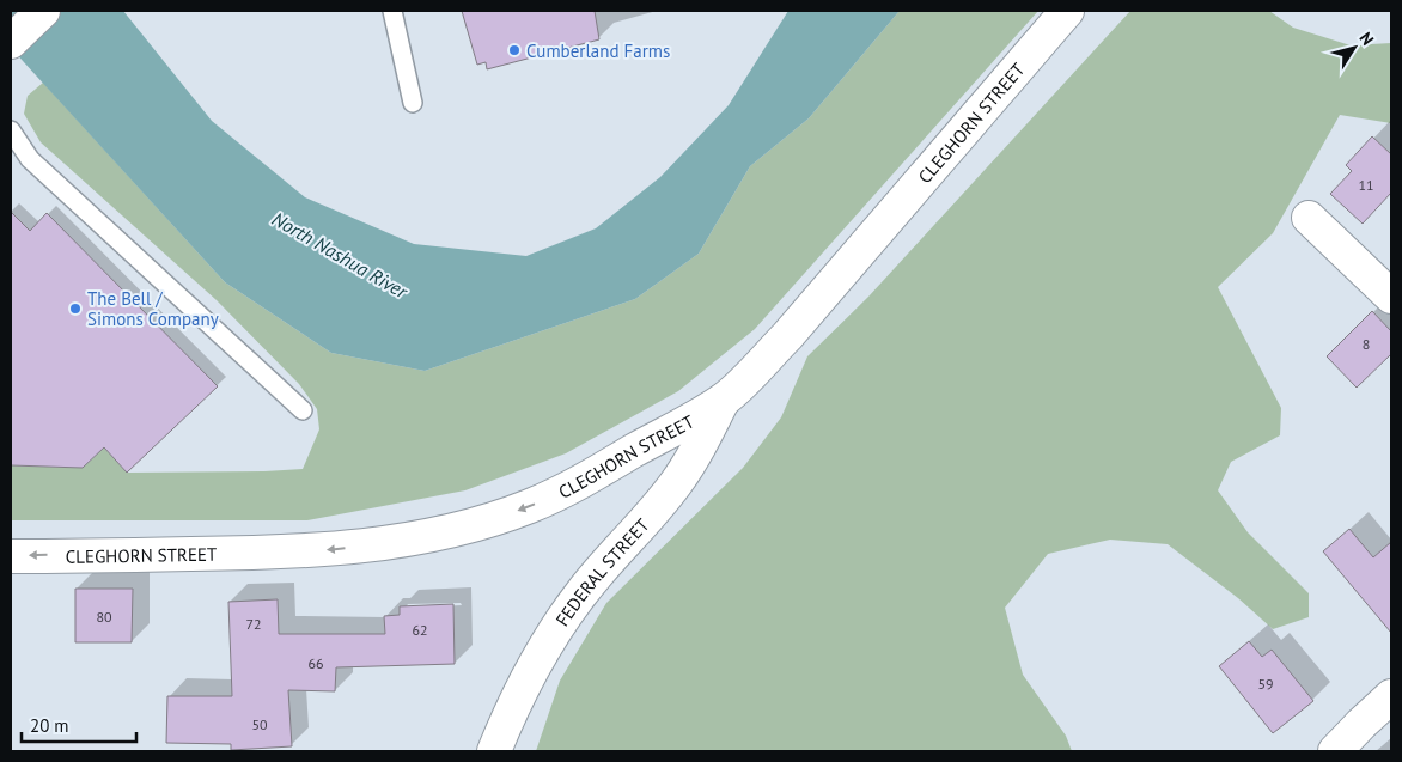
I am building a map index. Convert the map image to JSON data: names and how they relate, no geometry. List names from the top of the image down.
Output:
{
  "streets": {
    "street": ["CLEGHORN STREET", "FEDERAL STREET"]
  },
  "crossings": [
    ["CLEGHORN STREET", "FEDERAL STREET"]
  ],
  "one_way": ["CLEGHORN STREET"],
  "water": ["North Nashua River"],
  "places": ["Cumberland Farms", "The Bell / Simons Company"],
  "house_numbers": [
    "11",
    "8",
    "80",
    "72",
    "62",
    "66",
    "59",
    "50"
  ],
  "scale_bar": "20 m",
  "north": "top right"
}
